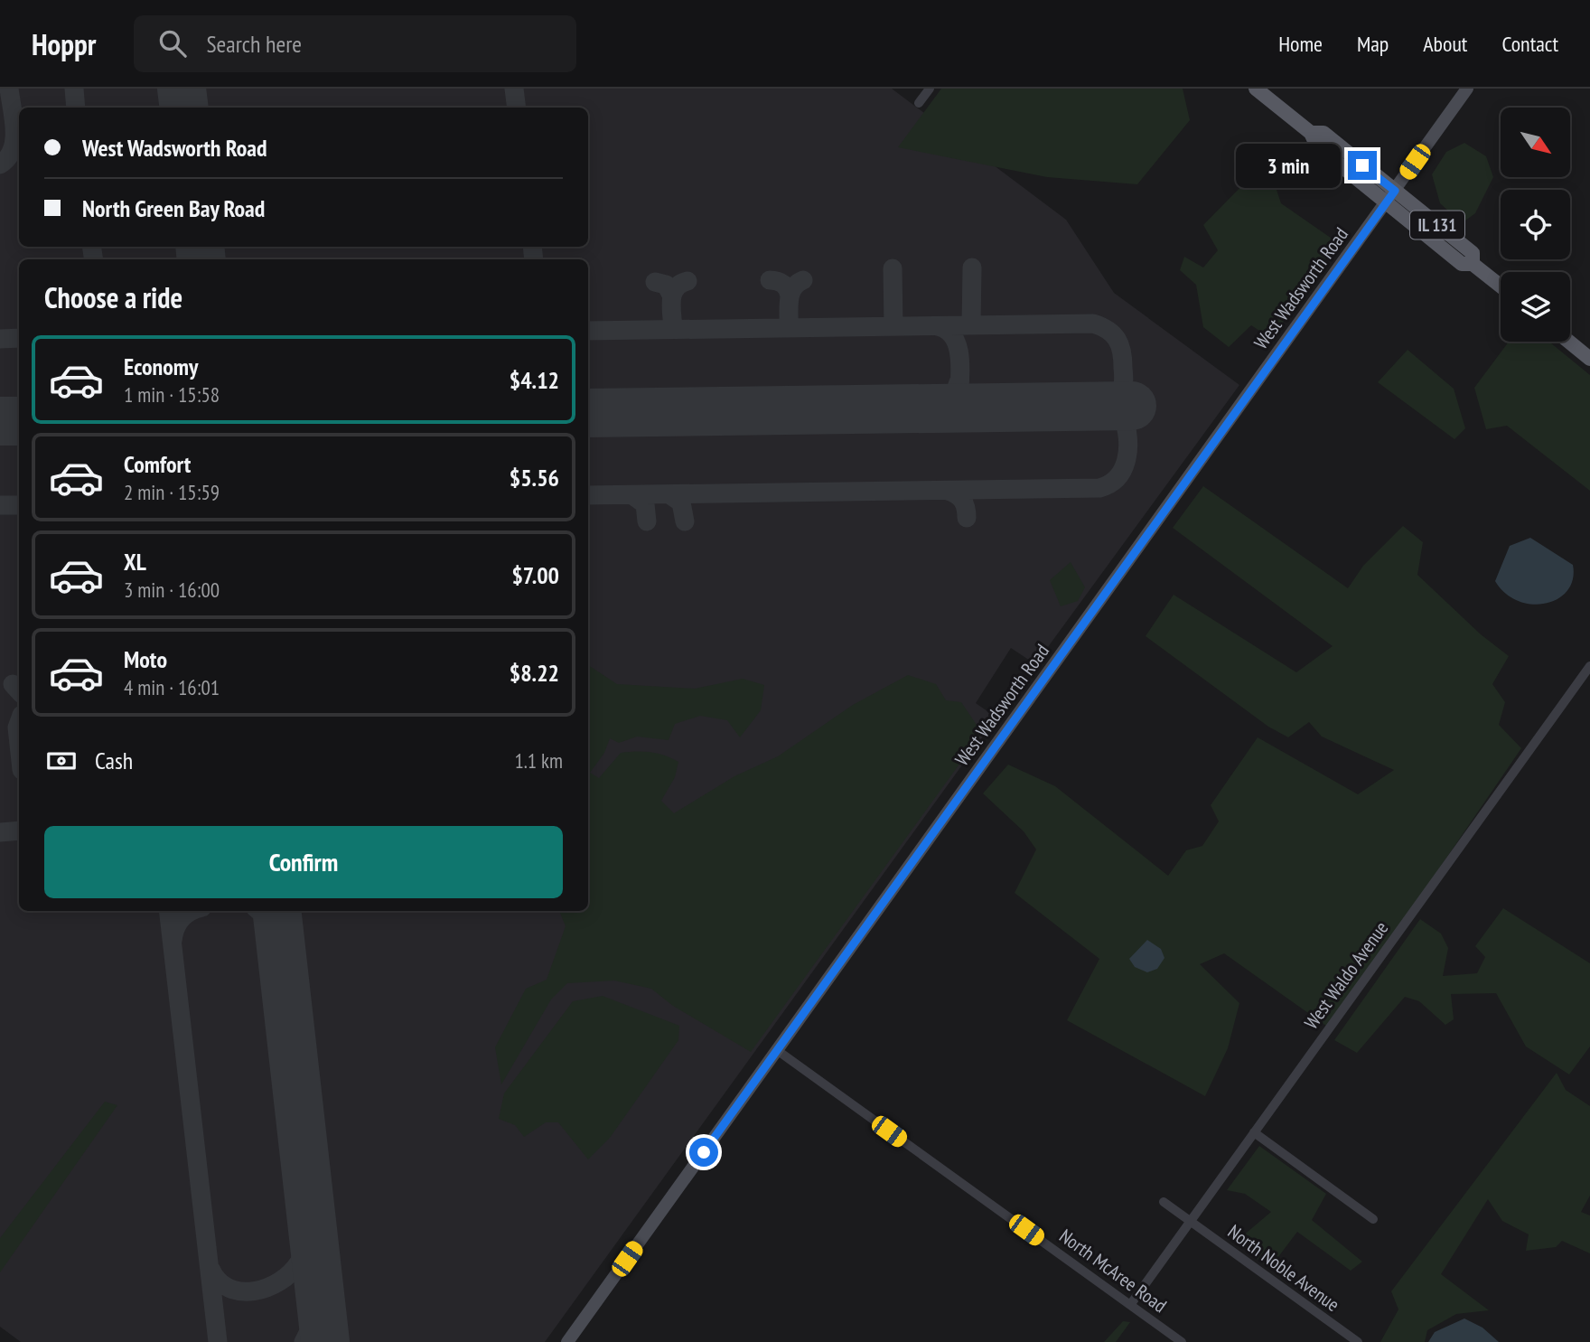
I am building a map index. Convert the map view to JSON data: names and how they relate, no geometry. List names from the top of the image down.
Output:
{
  "streets": {
    "main road": ["IL 131", "West Wadsworth Road"],
    "street": ["West Waldo Avenue", "North Noble Avenue", "North McAree Road"]
  },
  "crossings": [
    ["IL 131", "West Wadsworth Road"],
    ["West Wadsworth Road", "North McAree Road"],
    ["West Waldo Avenue", "North Noble Avenue"],
    ["West Waldo Avenue", "North McAree Road"]
  ],
  "north": "bottom right",
  "page": {
    "header": "Hoppr",
    "search": "Search here",
    "nav": [
      "Home",
      "Map",
      "About",
      "Contact"
    ],
    "banner": ["West Wadsworth Road", "North Green Bay Road"],
    "bubble": "3 min",
    "heading": "Choose a ride",
    "list": [
      {
        "name": "Economy",
        "note": "1 min · 15:58",
        "value": "$4.12"
      },
      {
        "name": "Comfort",
        "note": "2 min · 15:59",
        "value": "$5.56"
      },
      {
        "name": "XL",
        "note": "3 min · 16:00",
        "value": "$7.00"
      },
      {
        "name": "Moto",
        "note": "4 min · 16:01",
        "value": "$8.22"
      }
    ],
    "pay": ["Cash", "1.1 km"],
    "buttons": "Confirm"
  }
}
